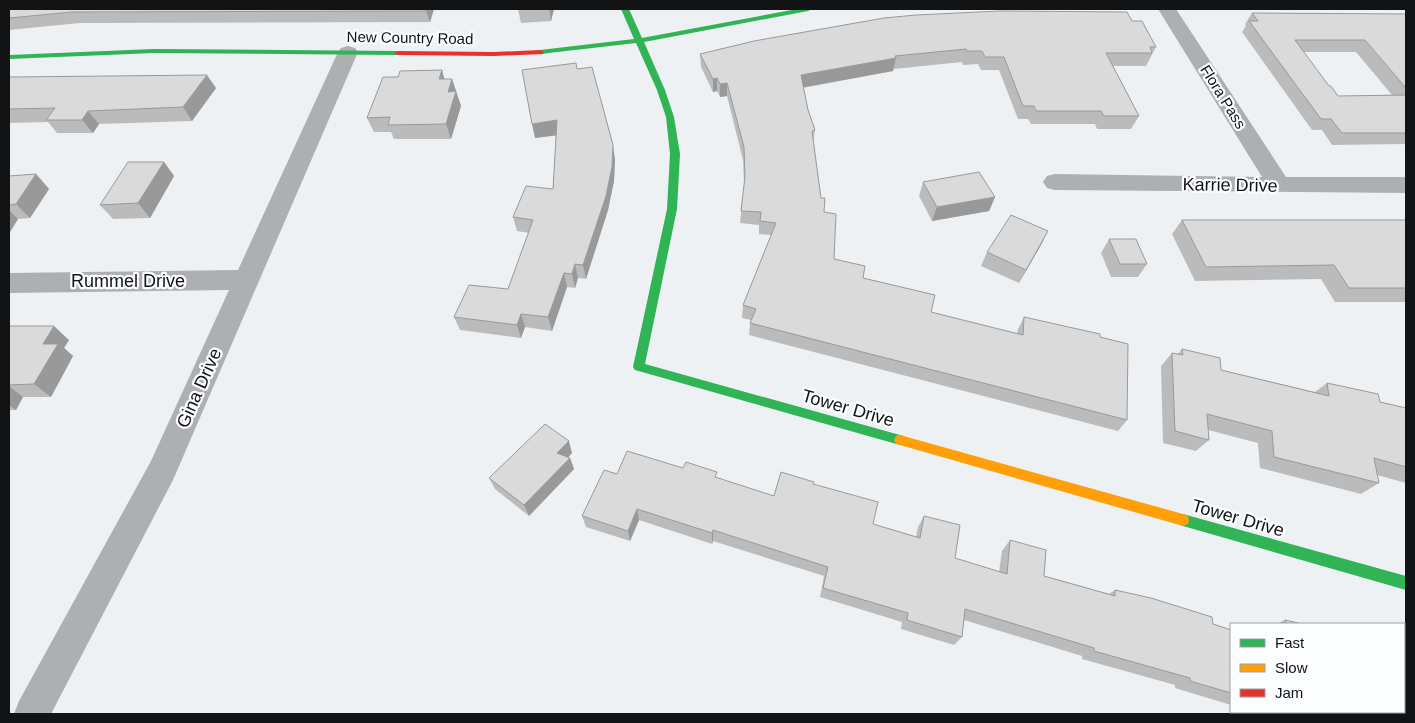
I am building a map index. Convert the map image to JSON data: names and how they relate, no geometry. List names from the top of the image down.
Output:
{
  "streets": {
    "street": [
      "New Country Road",
      "Flora Pass",
      "Karrie Drive",
      "Rummel Drive",
      "Gina Drive",
      "Tower Drive"
    ]
  },
  "crossings": [
    ["New Country Road", "Gina Drive"],
    ["New Country Road", "Tower Drive"],
    ["Flora Pass", "Karrie Drive"],
    ["Rummel Drive", "Gina Drive"]
  ],
  "legend": ["Fast", "Slow", "Jam"]
}
